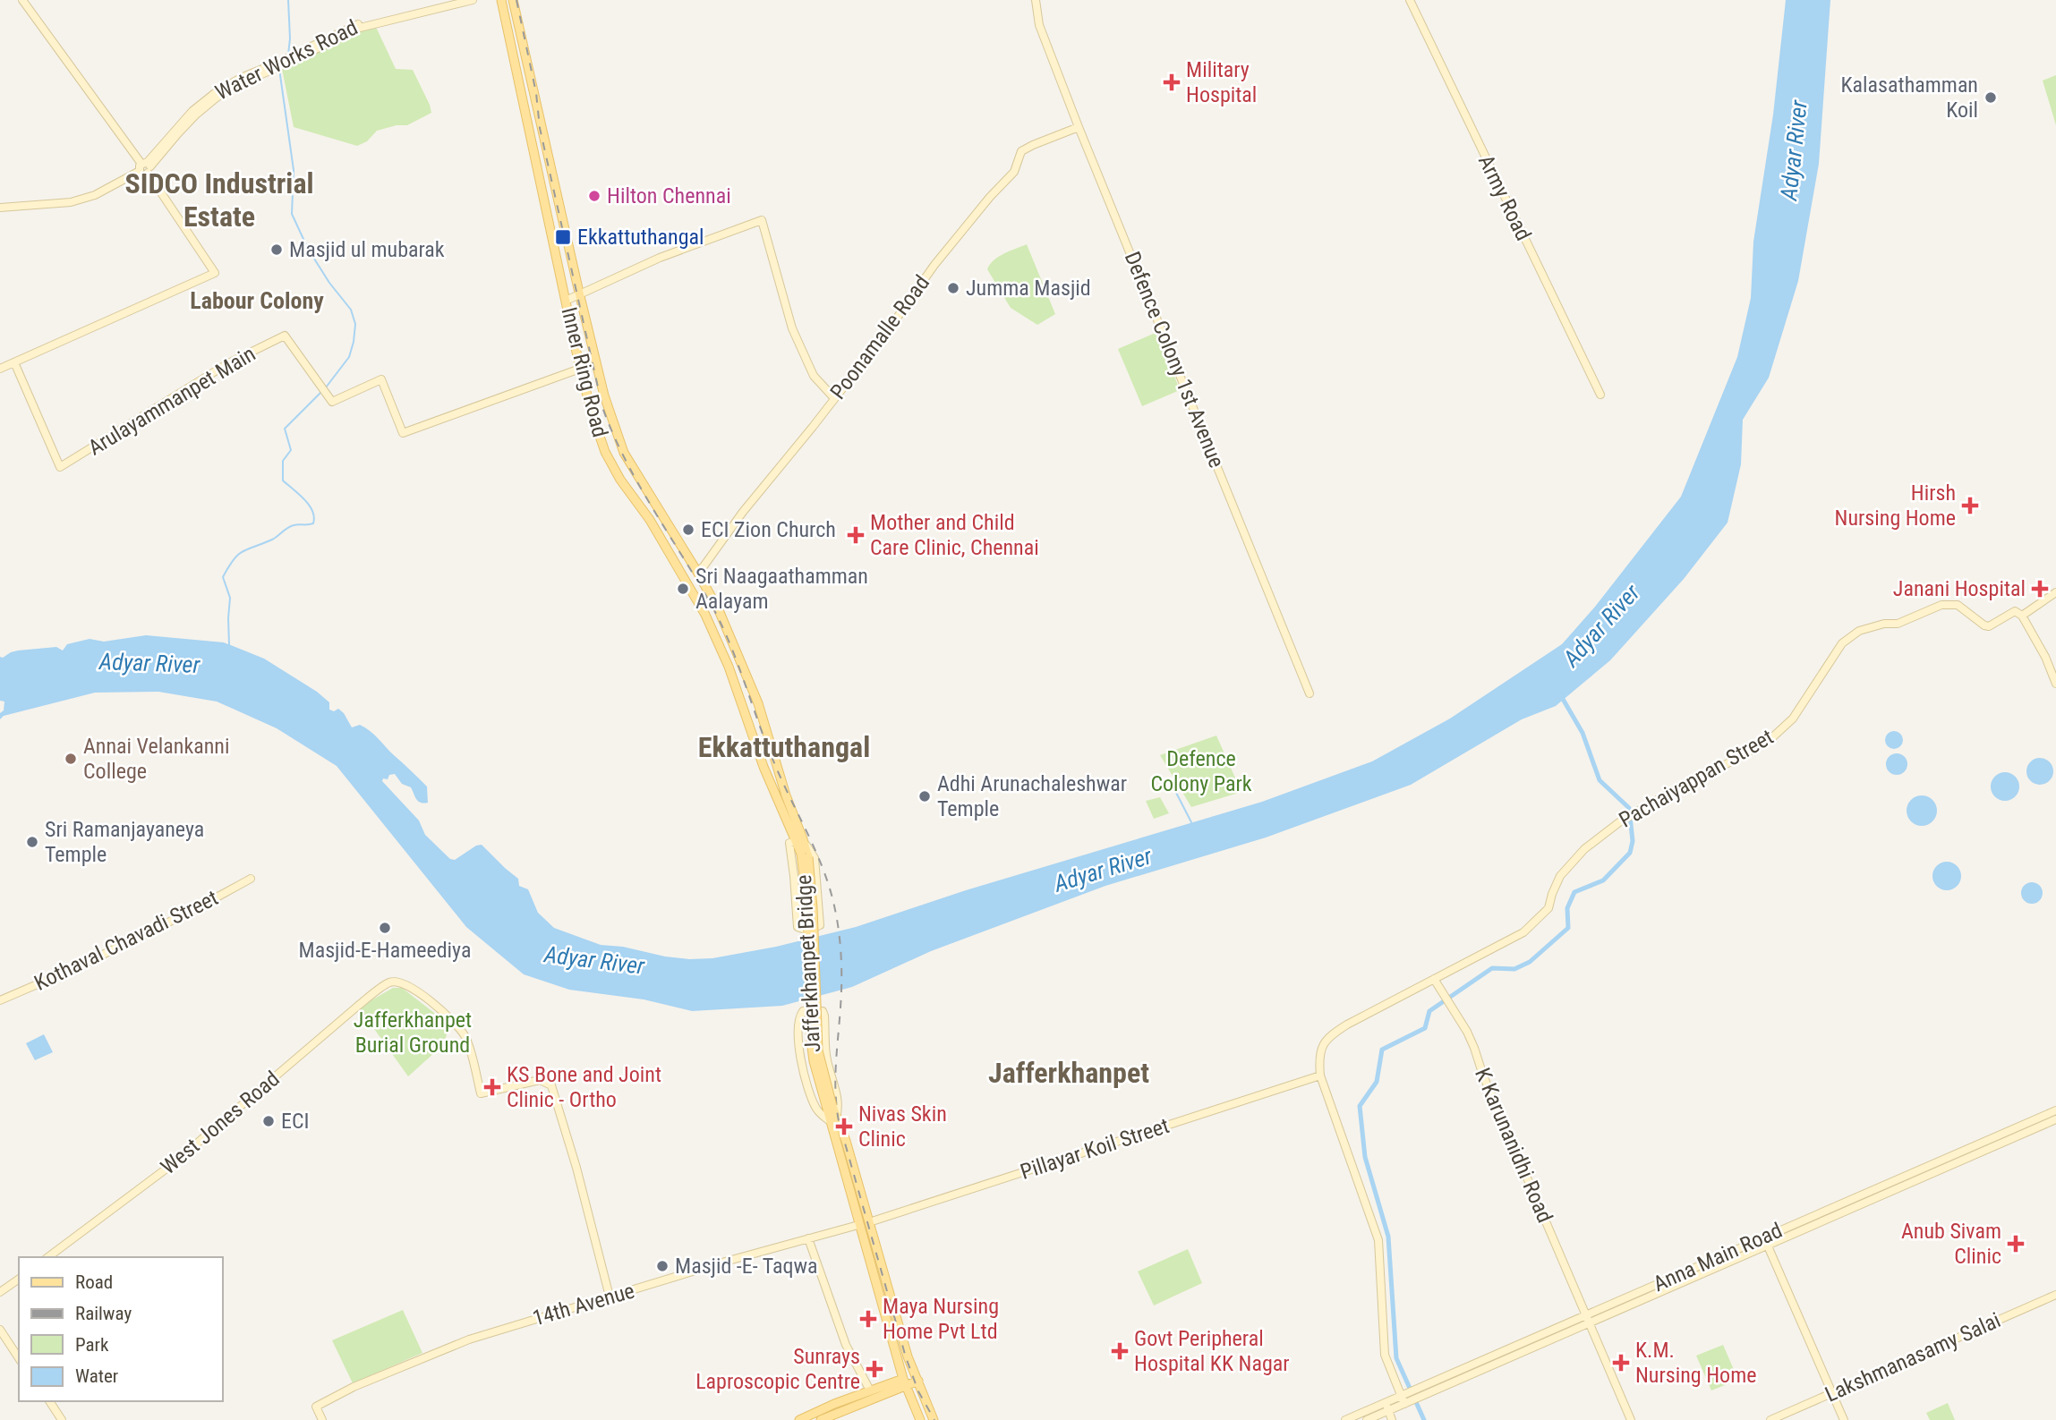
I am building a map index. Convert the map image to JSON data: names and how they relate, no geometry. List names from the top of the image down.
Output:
{
  "streets": {
    "main road": ["Inner Ring Road", "Jafferkhanpet Bridge"],
    "street": [
      "Water Works Road",
      "Army Road",
      "Poonamalle Road",
      "Defence Colony 1st Avenue",
      "Arulayammanpet Main",
      "Pachaiyappan Street",
      "Kothaval Chavadi Street",
      "West Jones Road",
      "K Karunanidhi Road",
      "Pillayar Koil Street",
      "Anna Main Road",
      "14th Avenue",
      "Lakshmanasamy Salai"
    ]
  },
  "crossings": [
    ["Poonamalle Road", "Defence Colony 1st Avenue"],
    ["Poonamalle Road", "Inner Ring Road"],
    ["Inner Ring Road", "Arulayammanpet Main"],
    ["Inner Ring Road", "Jafferkhanpet Bridge"],
    ["Pachaiyappan Street", "K Karunanidhi Road"],
    ["Pachaiyappan Street", "Pillayar Koil Street"],
    ["West Jones Road", "14th Avenue"],
    ["K Karunanidhi Road", "Anna Main Road"]
  ],
  "districts": [
    "SIDCO Industrial Estate",
    "Labour Colony",
    "Ekkattuthangal",
    "Jafferkhanpet"
  ],
  "water": ["Adyar River"],
  "parks": ["Defence Colony Park", "Jafferkhanpet Burial Ground"],
  "places": {
    "health": [
      "Military Hospital",
      "Hirsh Nursing Home",
      "Mother and Child Care Clinic, Chennai",
      "Janani Hospital",
      "KS Bone and Joint Clinic - Ortho",
      "Nivas Skin Clinic",
      "Anub Sivam Clinic",
      "Maya Nursing Home Pvt Ltd",
      "Govt Peripheral Hospital KK Nagar",
      "K.M. Nursing Home",
      "Sunrays Laproscopic Centre"
    ],
    "other": [
      "Kalasathamman Koil",
      "Hilton Chennai",
      "Masjid ul mubarak",
      "Jumma Masjid",
      "ECI Zion Church",
      "Sri Naagaathamman Aalayam",
      "Annai Velankanni College",
      "Adhi Arunachaleshwar Temple",
      "Sri Ramanjayaneya Temple",
      "Masjid-E-Hameediya",
      "ECI",
      "Masjid -E- Taqwa"
    ],
    "transit": ["Ekkattuthangal"]
  },
  "legend": [
    "Road",
    "Railway",
    "Park",
    "Water"
  ]
}
